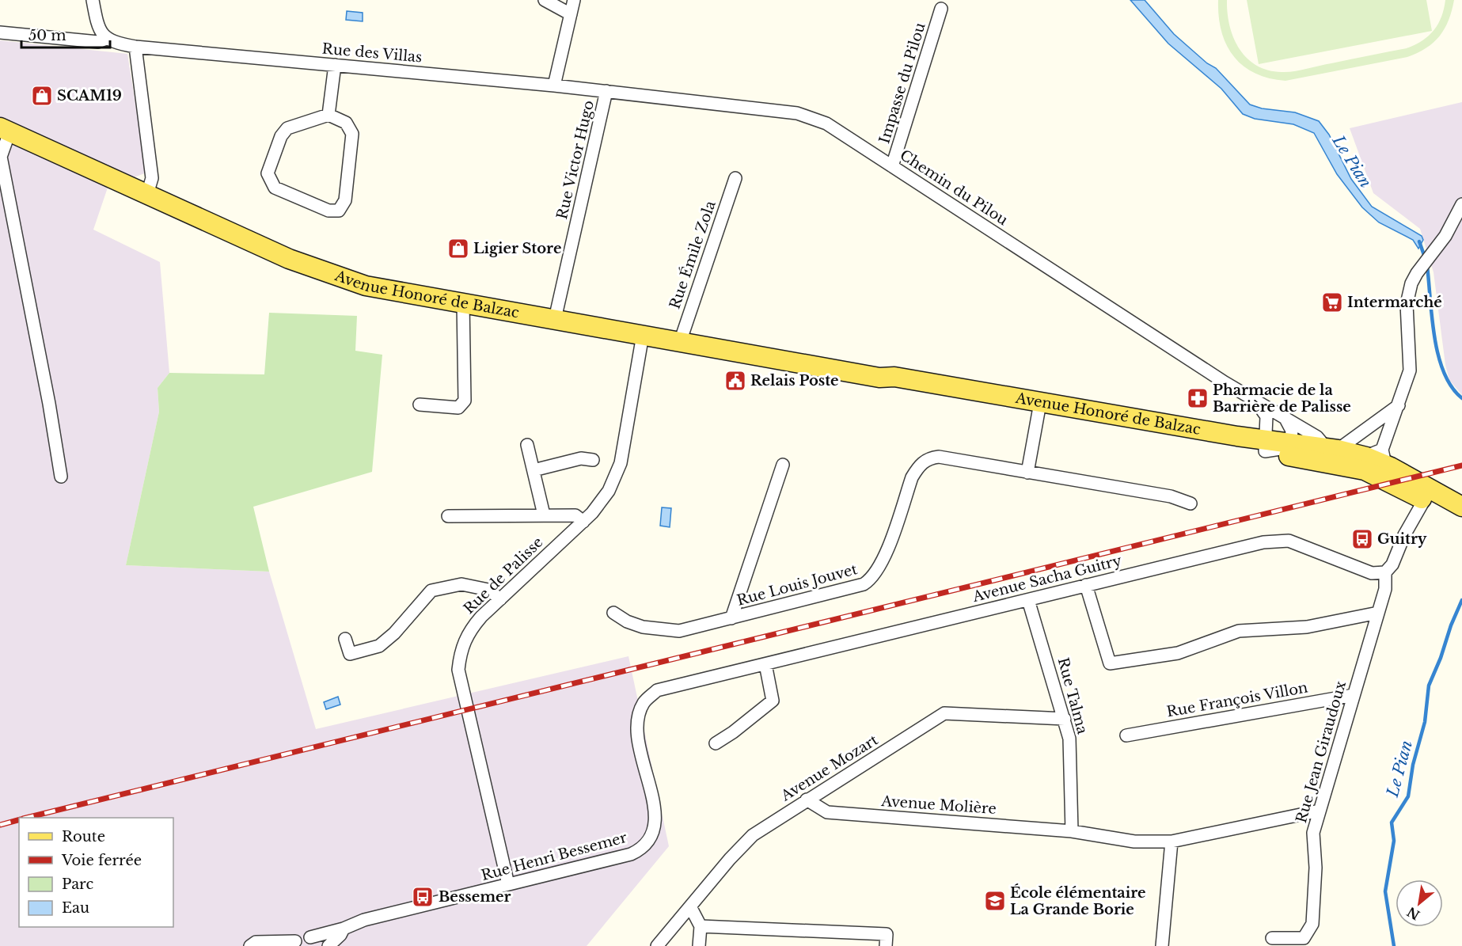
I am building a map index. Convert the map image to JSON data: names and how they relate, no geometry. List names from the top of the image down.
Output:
{
  "streets": {
    "main road": ["Avenue Honoré de Balzac"],
    "street": [
      "Rue des Villas",
      "Impasse du Pilou",
      "Rue Victor Hugo",
      "Chemin du Pilou",
      "Rue Émile Zola",
      "Rue de Palisse",
      "Avenue Sacha Guitry",
      "Rue Louis Jouvet",
      "Rue Talma",
      "Rue François Villon",
      "Rue Jean Giraudoux",
      "Avenue Mozart",
      "Avenue Molière",
      "Rue Henri Bessemer"
    ]
  },
  "crossings": [
    ["Rue des Villas", "Rue Victor Hugo"],
    ["Rue des Villas", "Chemin du Pilou"],
    ["Impasse du Pilou", "Chemin du Pilou"],
    ["Rue Victor Hugo", "Chemin du Pilou"],
    ["Rue Victor Hugo", "Avenue Honoré de Balzac"],
    ["Chemin du Pilou", "Avenue Honoré de Balzac"],
    ["Rue Émile Zola", "Avenue Honoré de Balzac"],
    ["Avenue Honoré de Balzac", "Rue de Palisse"],
    ["Rue de Palisse", "Rue Henri Bessemer"],
    ["Avenue Sacha Guitry", "Rue Talma"],
    ["Avenue Sacha Guitry", "Rue Jean Giraudoux"],
    ["Avenue Sacha Guitry", "Rue Henri Bessemer"],
    ["Rue Talma", "Avenue Mozart"],
    ["Rue Talma", "Avenue Molière"],
    ["Rue François Villon", "Rue Jean Giraudoux"],
    ["Rue Jean Giraudoux", "Avenue Molière"],
    ["Avenue Mozart", "Avenue Molière"]
  ],
  "water": ["Le Pian"],
  "places": {
    "shop": ["SCAM19", "Ligier Store"],
    "supermarket": ["Intermarché"],
    "public building": ["Relais Poste"],
    "pharmacy": ["Pharmacie de la Barrière de Palisse"],
    "bus stop": ["Guitry", "Bessemer"],
    "school or university": ["École élémentaire La Grande Borie"]
  },
  "legend": [
    "Route",
    "Voie ferrée",
    "Parc",
    "Eau"
  ],
  "scale_bar": "50 m",
  "north": "bottom left"
}
